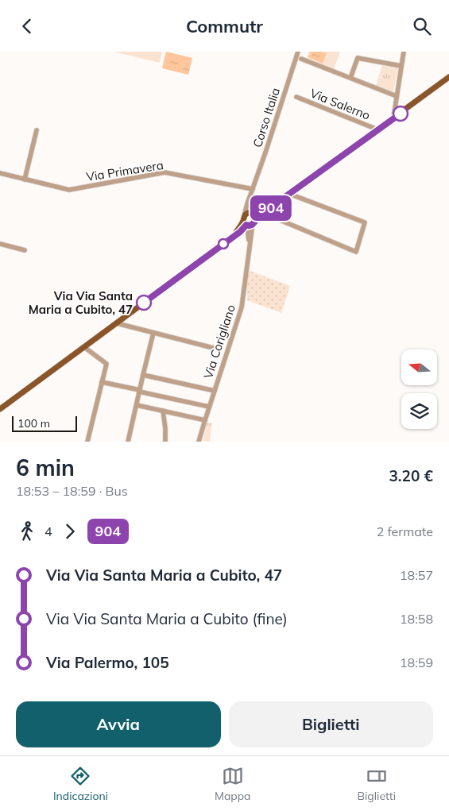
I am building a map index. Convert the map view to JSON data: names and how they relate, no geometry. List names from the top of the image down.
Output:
{
  "streets": {
    "street": [
      "Via Salerno",
      "Corso Italia",
      "Via Primavera",
      "Via Corigliano"
    ]
  },
  "crossings": [
    ["Corso Italia", "Via Primavera"]
  ],
  "places": ["Via Via Santa Maria a Cubito, 47"],
  "lines": ["bus line 904"],
  "scale_bar": "100 m",
  "north": "left",
  "page": {
    "header": "Commutr",
    "on_map": "904",
    "scale": "100 m",
    "heading": ["6 min", "18:53 – 18:59 · Bus", "3.20 €"],
    "legs": ["4", "904", "2 fermate"],
    "list": [
      {
        "name": "Via Via Santa Maria a Cubito, 47",
        "value": "18:57"
      },
      {
        "name": "Via Via Santa Maria a Cubito (fine)",
        "value": "18:58"
      },
      {
        "name": "Via Palermo, 105",
        "value": "18:59"
      }
    ],
    "buttons": ["Avvia", "Biglietti"],
    "tabs": ["Indicazioni", "Mappa", "Biglietti"]
  }
}
